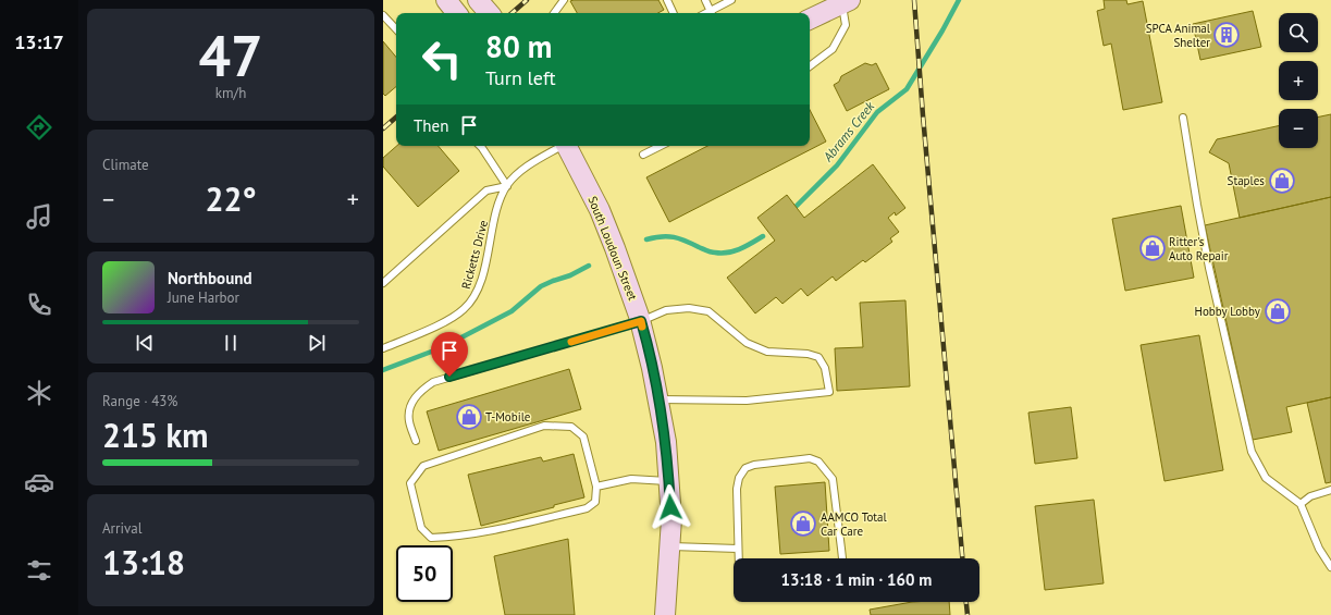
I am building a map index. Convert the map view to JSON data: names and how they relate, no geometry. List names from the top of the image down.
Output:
{
  "streets": {
    "main road": ["South Loudoun Street"],
    "lane": ["Ricketts Drive"]
  },
  "water": ["Abrams Creek"],
  "places": {
    "building": ["SPCA Animal Shelter"],
    "shop": [
      "Staples",
      "Ritter's Auto Repair",
      "Hobby Lobby",
      "T-Mobile",
      "AAMCO Total Car Care"
    ]
  },
  "page": {
    "tabs": "13:17",
    "tile": [
      ["47", "km/h"],
      "Climate",
      ["Range · 43%", "215 km"],
      ["Arrival", "13:18"]
    ],
    "map_buttons": ["+", "−"],
    "turn": ["80 m", "Turn left"],
    "then": "Then",
    "heat": ["−", "22°", "+"],
    "song": ["Northbound", "June Harbor"],
    "limit": "50",
    "trip": "13:18 · 1 min · 160 m"
  }
}
